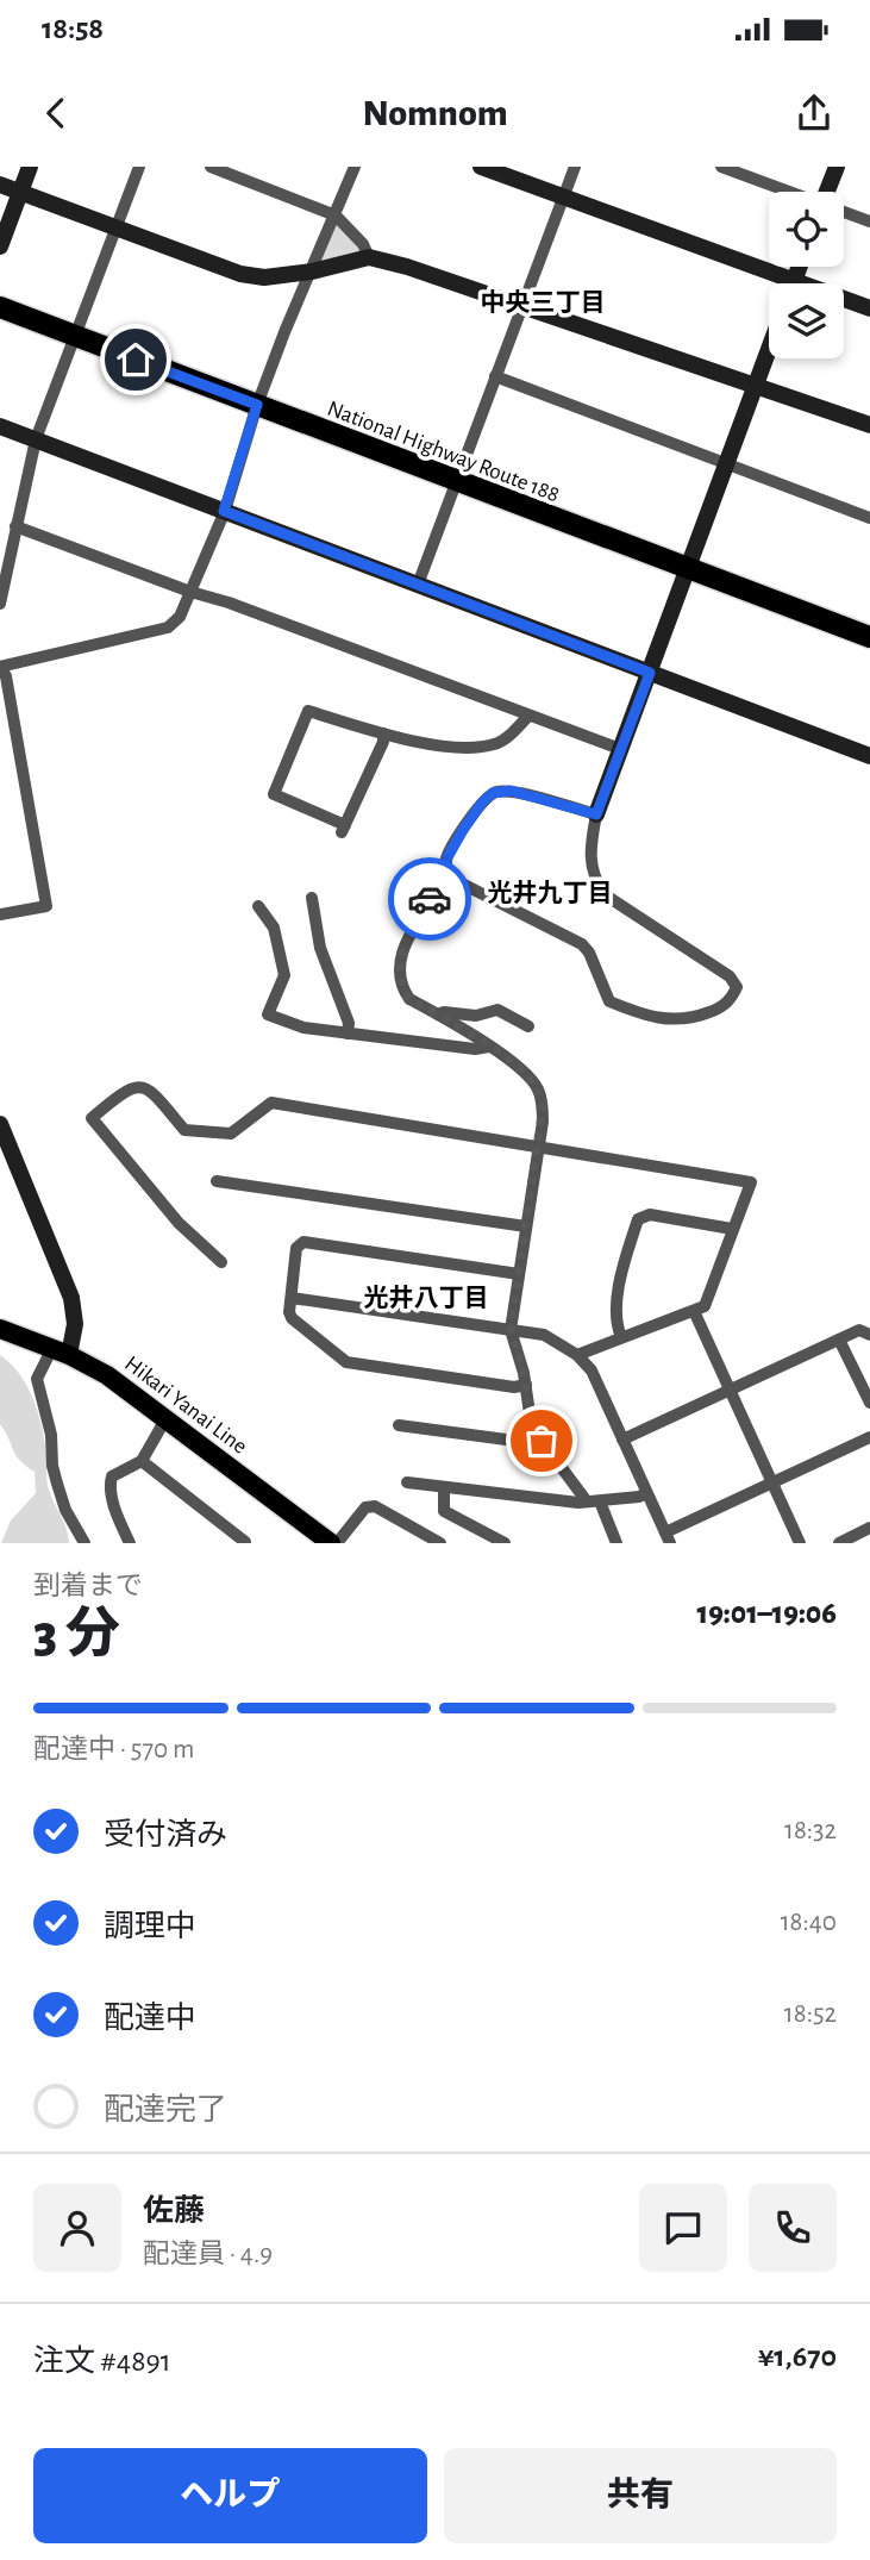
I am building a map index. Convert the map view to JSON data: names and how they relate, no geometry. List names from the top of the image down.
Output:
{
  "streets": {
    "highway": ["National Highway Route 188"],
    "main road": ["Hikari Yanai Line"]
  },
  "districts": ["中央三丁目", "光井九丁目", "光井八丁目"],
  "page": {
    "status": "18:58",
    "header": "Nomnom",
    "heading": ["3 分", "到着まで", "19:01–19:06"],
    "panel": [
      "佐藤",
      "配達員 · 4.9",
      "注文 #4891",
      "¥1,670"
    ],
    "bar": "配達中 · 570 m",
    "list": [
      ["受付済み", "18:32"],
      ["調理中", "18:40"],
      ["配達中", "18:52"],
      "配達完了"
    ],
    "buttons": ["ヘルプ", "共有"]
  }
}
